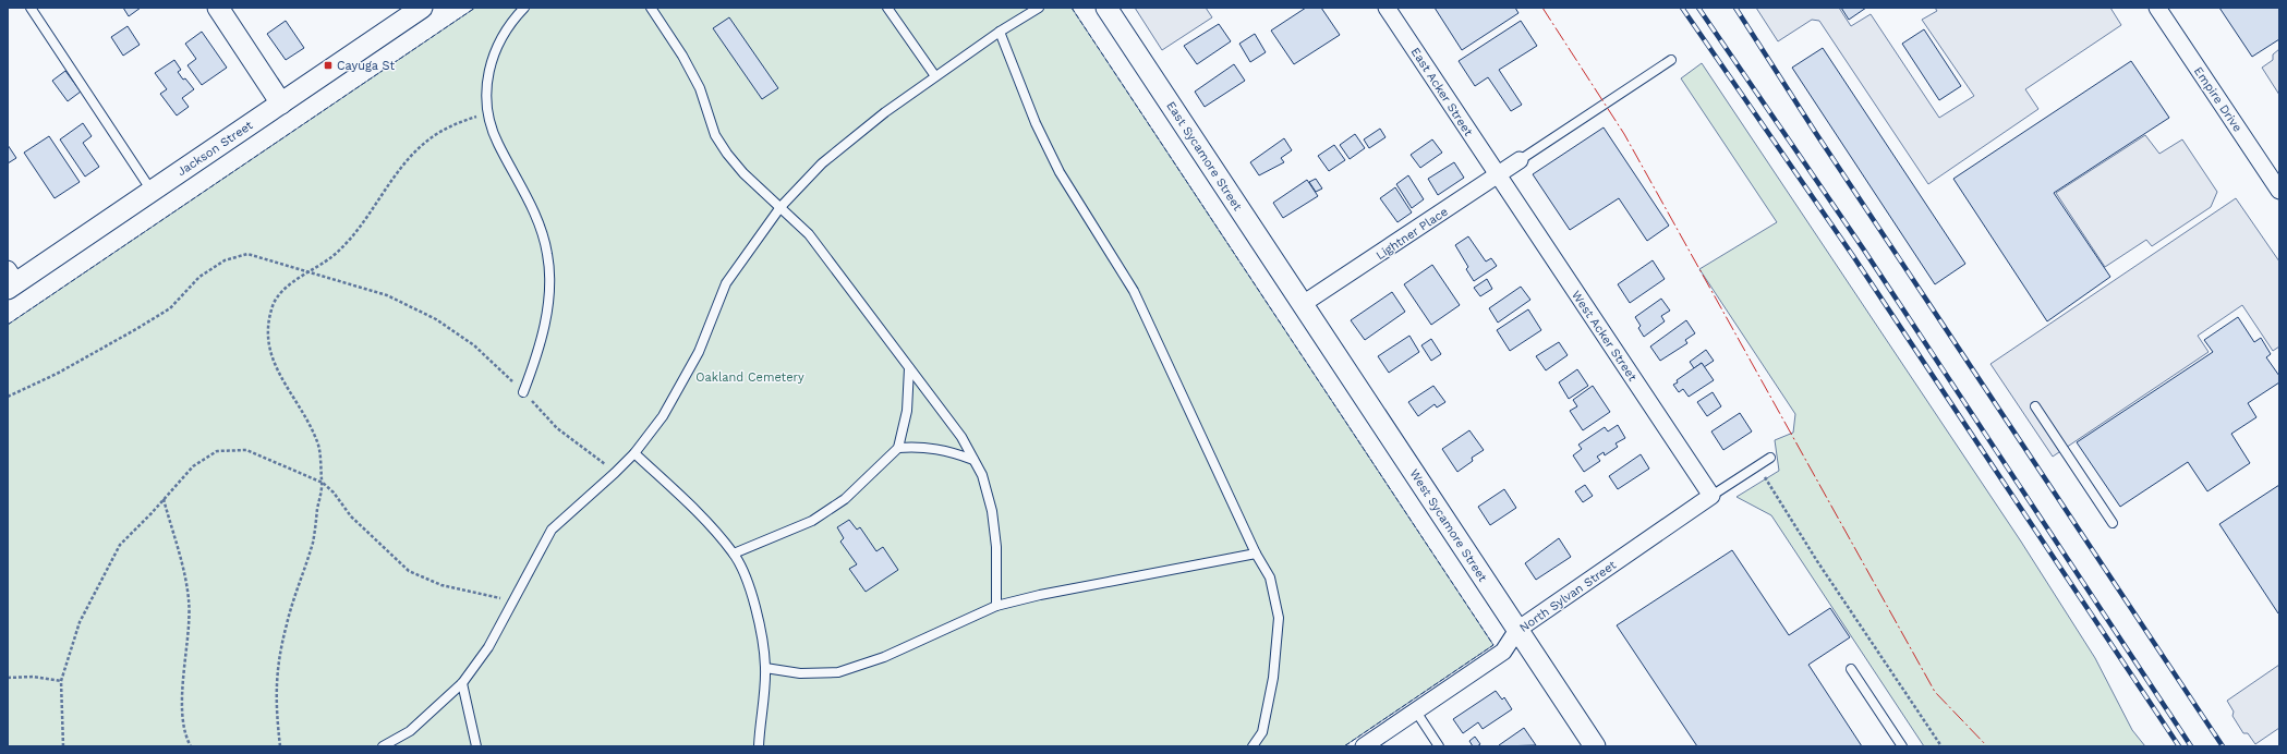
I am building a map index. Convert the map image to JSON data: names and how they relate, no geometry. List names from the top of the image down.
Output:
{
  "streets": {
    "street": [
      "East Acker Street",
      "Empire Drive",
      "Jackson Street",
      "East Sycamore Street",
      "Lightner Place",
      "West Acker Street",
      "West Sycamore Street",
      "North Sylvan Street"
    ]
  },
  "crossings": [
    ["East Acker Street", "Lightner Place"],
    ["East Acker Street", "West Acker Street"],
    ["East Sycamore Street", "Lightner Place"],
    ["East Sycamore Street", "West Sycamore Street"],
    ["Lightner Place", "West Acker Street"],
    ["Lightner Place", "West Sycamore Street"],
    ["West Acker Street", "North Sylvan Street"],
    ["West Sycamore Street", "North Sylvan Street"]
  ],
  "parks": ["Oakland Cemetery"],
  "places": {
    "transit": ["Cayuga St"]
  }
}
